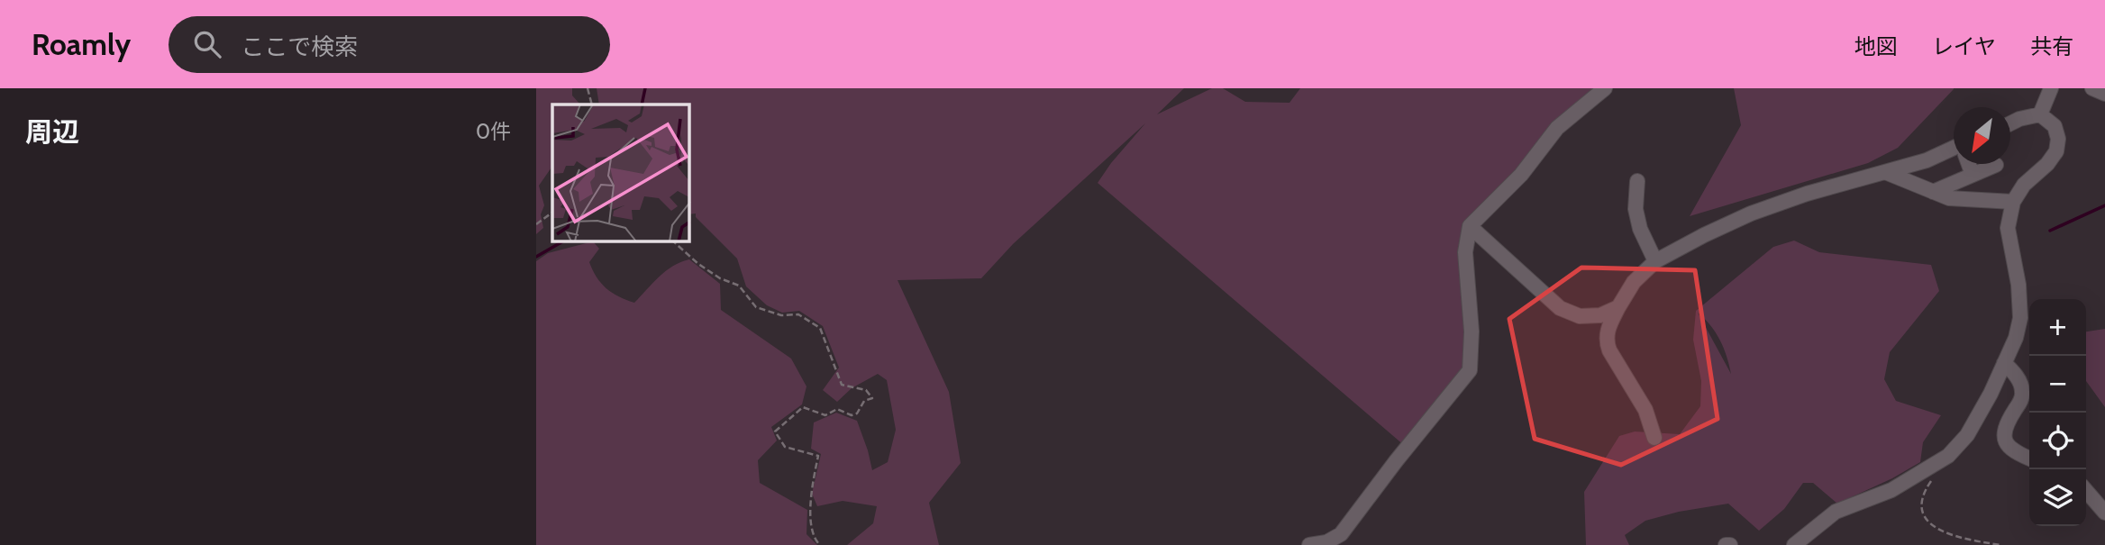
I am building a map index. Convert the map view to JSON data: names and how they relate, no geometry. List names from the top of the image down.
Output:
{
  "north": "bottom left",
  "page": {
    "header": "Roamly",
    "search": "ここで検索",
    "nav": ["地図", "レイヤ", "共有"],
    "heading": ["周辺", "0件"],
    "map_buttons": ["+", "−"]
  }
}
